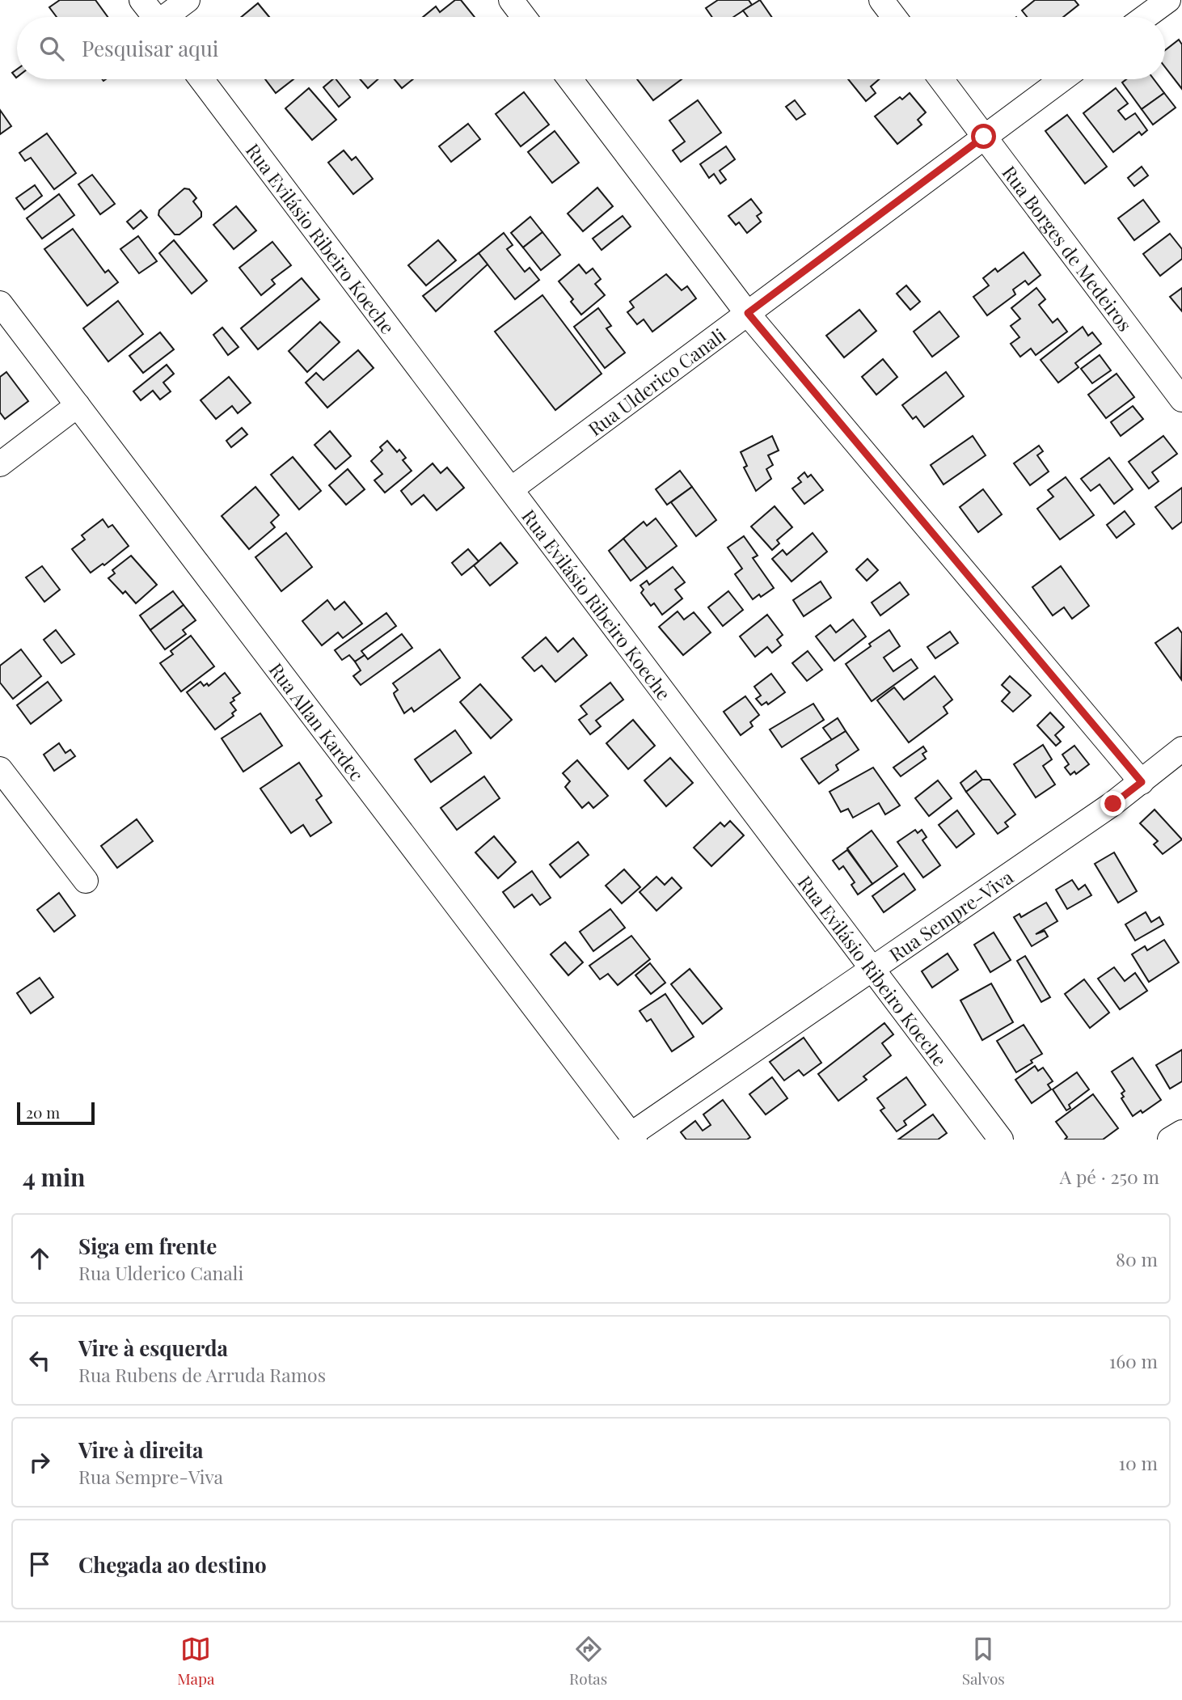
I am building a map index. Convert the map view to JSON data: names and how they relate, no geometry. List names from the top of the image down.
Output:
{
  "streets": {
    "street": [
      "Rua Evilásio Ribeiro Koeche",
      "Rua Borges de Medeiros",
      "Rua Ulderico Canali",
      "Rua Allan Kardec",
      "Rua Sempre-Viva"
    ]
  },
  "crossings": [
    ["Rua Evilásio Ribeiro Koeche", "Rua Ulderico Canali"],
    ["Rua Evilásio Ribeiro Koeche", "Rua Sempre-Viva"],
    ["Rua Borges de Medeiros", "Rua Ulderico Canali"],
    ["Rua Allan Kardec", "Rua Sempre-Viva"]
  ],
  "scale_bar": "20 m",
  "page": {
    "search": "Pesquisar aqui",
    "scale": "20 m",
    "heading": ["4 min", "A pé · 250 m"],
    "list": [
      ["Siga em frente", "Rua Ulderico Canali", "80 m"],
      ["Vire à esquerda", "Rua Rubens de Arruda Ramos", "160 m"],
      ["Vire à direita", "Rua Sempre-Viva", "10 m"],
      "Chegada ao destino"
    ],
    "nav": ["Mapa", "Rotas", "Salvos"]
  }
}
